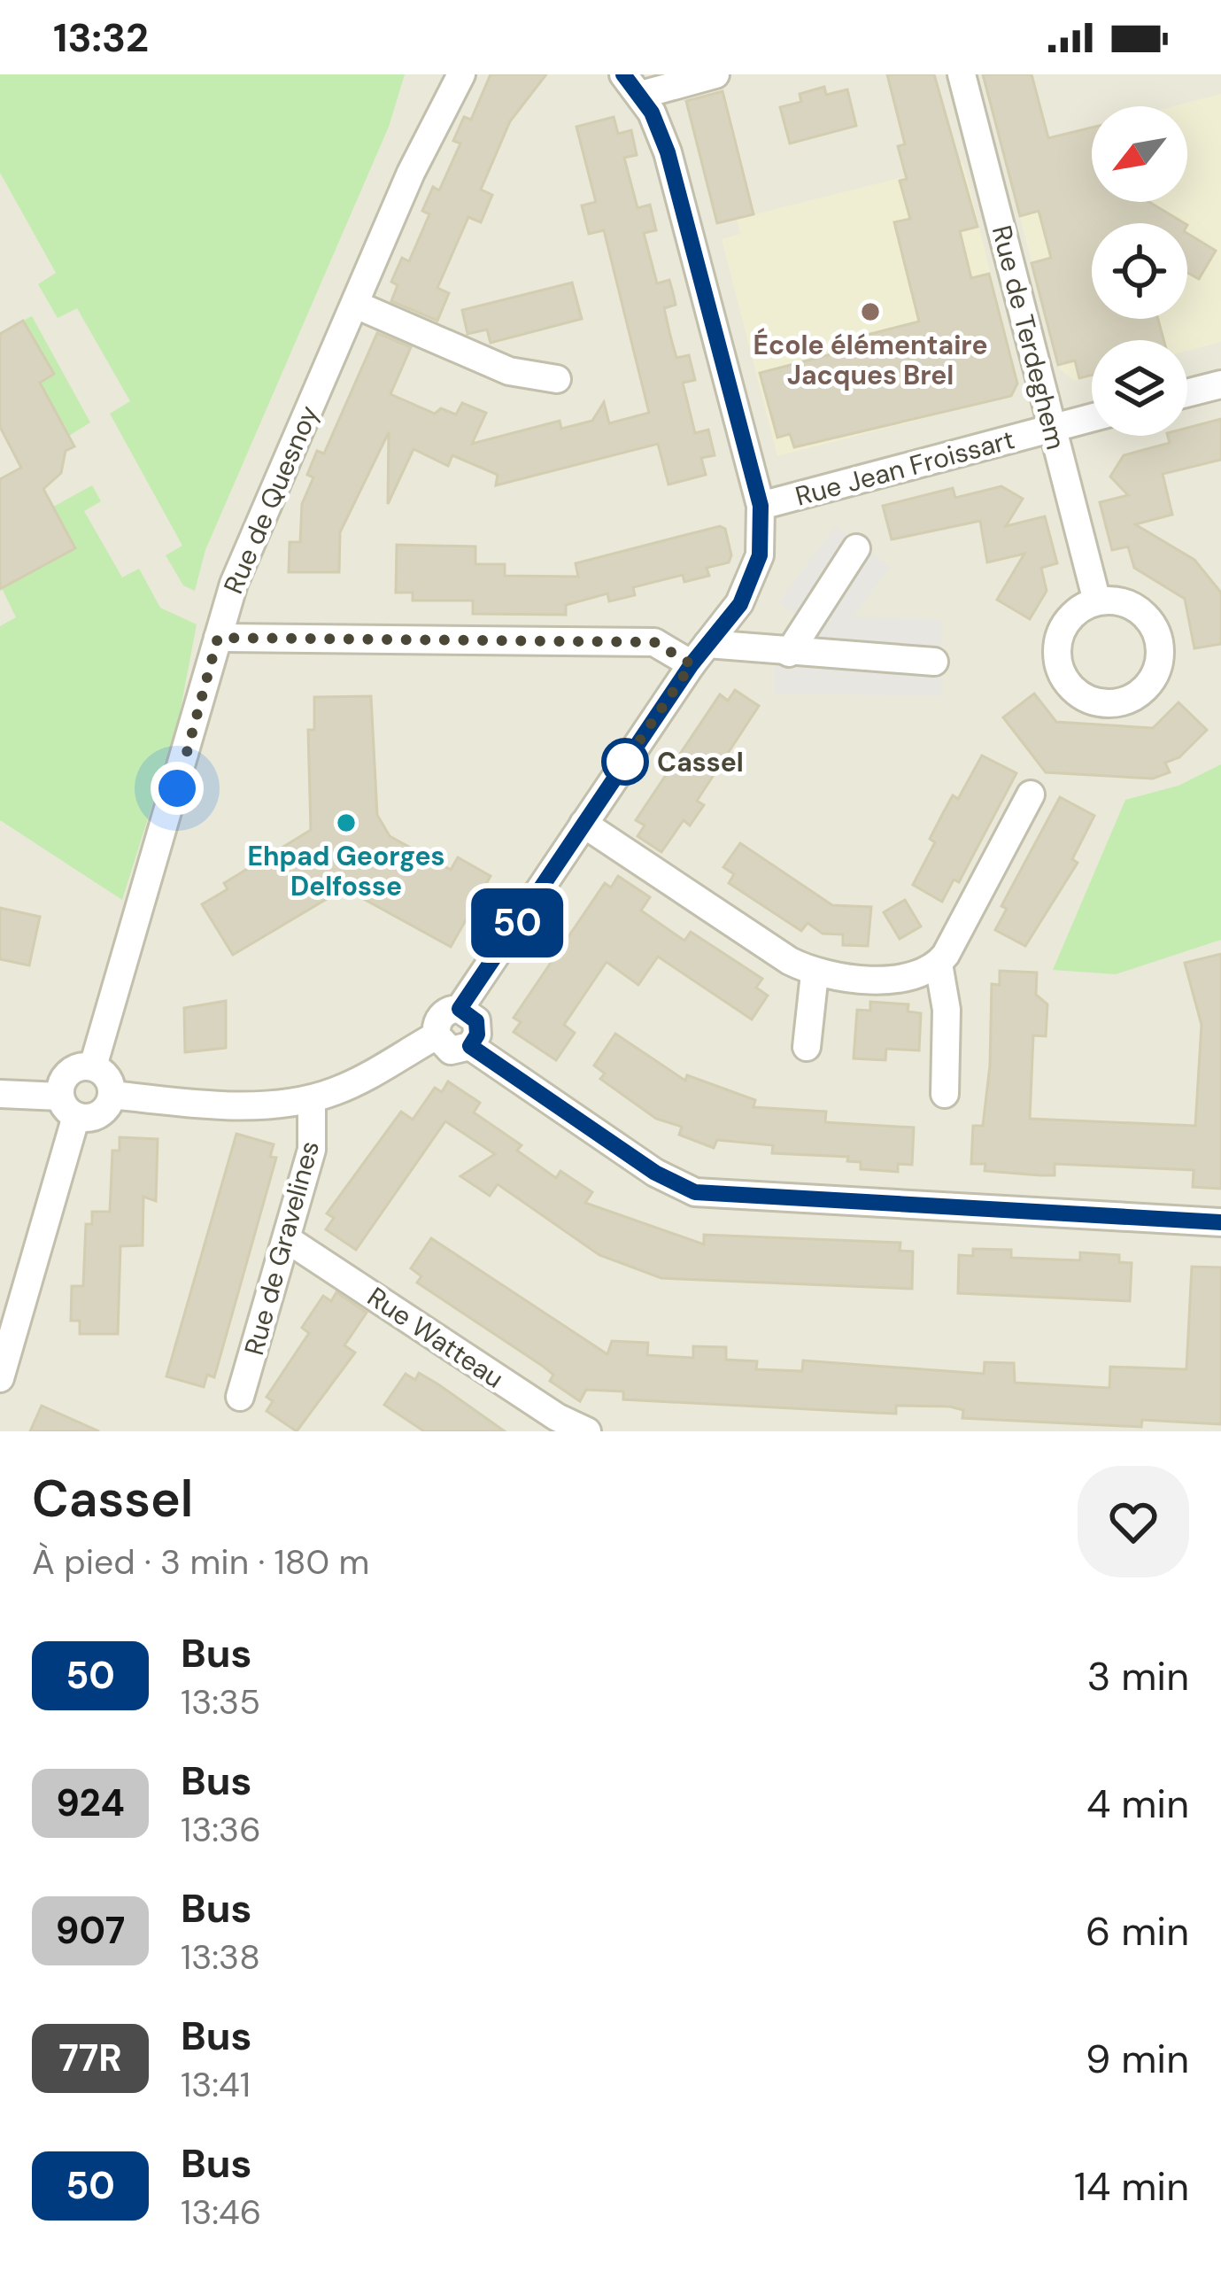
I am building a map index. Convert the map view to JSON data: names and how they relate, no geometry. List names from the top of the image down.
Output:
{
  "streets": {
    "street": [
      "Rue de Terdeghem",
      "Rue Jean Froissart",
      "Rue de Quesnoy",
      "Rue de Gravelines",
      "Rue Watteau"
    ]
  },
  "crossings": [
    ["Rue de Terdeghem", "Rue Jean Froissart"],
    ["Rue de Gravelines", "Rue Watteau"]
  ],
  "places": ["École élémentaire Jacques Brel", "Cassel", "Ehpad Georges Delfosse"],
  "lines": ["bus line 50"],
  "north": "bottom left",
  "page": {
    "status": "13:32",
    "on_map": "50",
    "heading": ["Cassel", "À pied · 3 min · 180 m"],
    "list": [
      {
        "mark": "50",
        "name": "Bus",
        "note": "13:35",
        "value": "3 min"
      },
      {
        "mark": "924",
        "name": "Bus",
        "note": "13:36",
        "value": "4 min"
      },
      {
        "mark": "907",
        "name": "Bus",
        "note": "13:38",
        "value": "6 min"
      },
      {
        "mark": "77R",
        "name": "Bus",
        "note": "13:41",
        "value": "9 min"
      },
      {
        "mark": "50",
        "name": "Bus",
        "note": "13:46",
        "value": "14 min"
      }
    ]
  }
}
